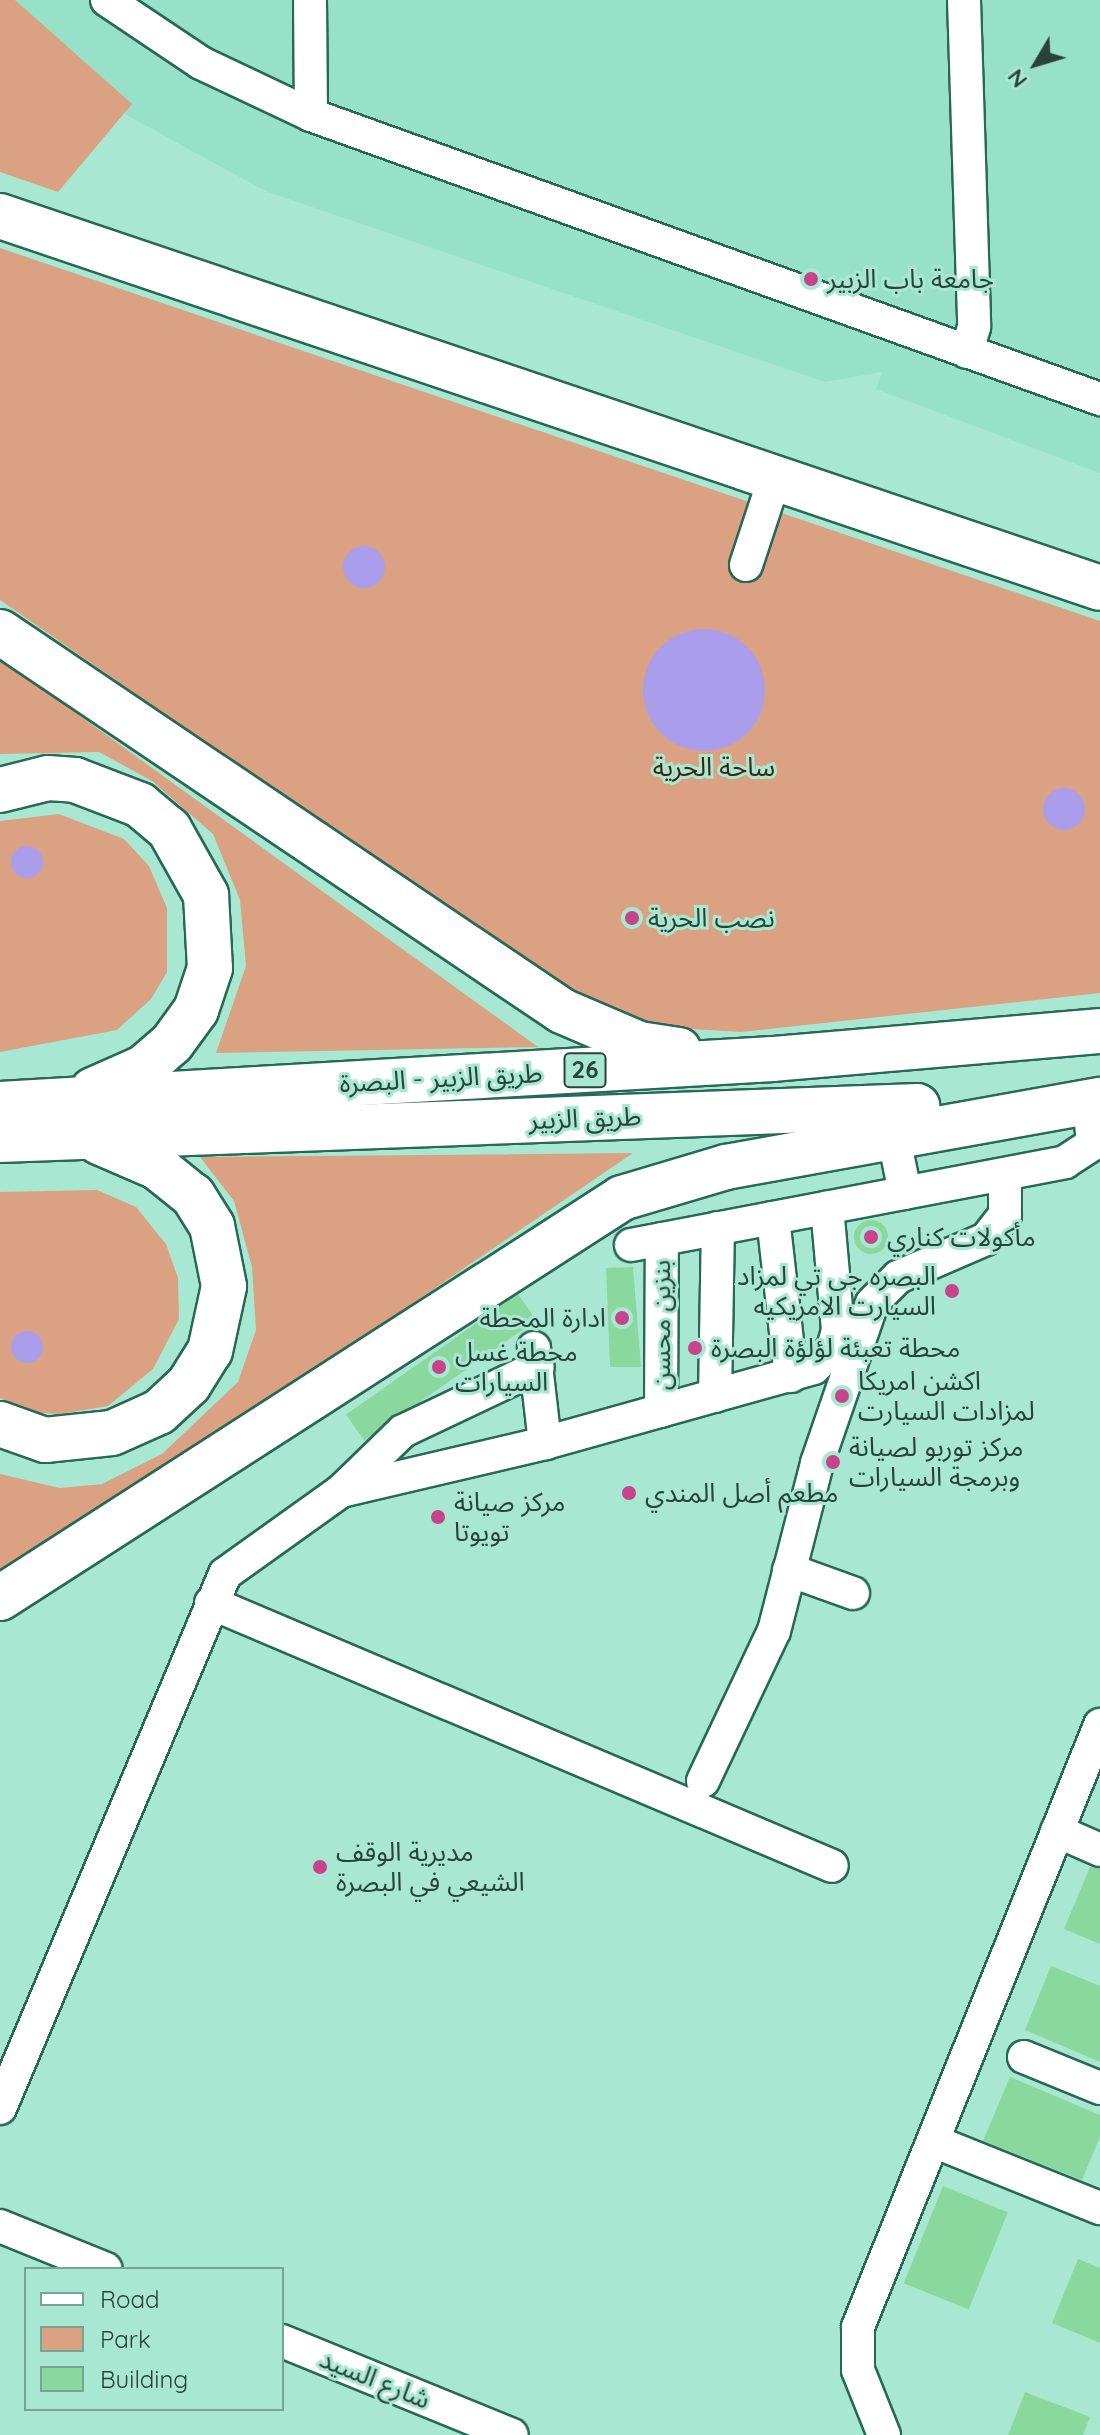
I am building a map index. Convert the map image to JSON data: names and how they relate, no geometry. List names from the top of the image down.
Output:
{
  "streets": {
    "highway": ["26", "طريق الزبير - البصرة", "طريق الزبير"],
    "street": ["بنزين محسن", "شارع السيد"]
  },
  "crossings": [
    ["26", "طريق الزبير - البصرة"],
    ["26", "طريق الزبير"],
    ["طريق الزبير - البصرة", "طريق الزبير"]
  ],
  "parks": ["ساحة الحرية"],
  "places": [
    "جامعة باب الزبير",
    "نصب الحرية",
    "مأكولات كناري",
    "البصره جي تي لمزاد السيارت الامريكيه",
    "ادارة المحطة",
    "محطة تعبئة لؤلؤة البصرة",
    "محطة غسل السيارات",
    "اكشن امريكا لمزادات السيارت",
    "مركز توربو لصيانة وبرمجة السيارات",
    "مطعم أصل المندي",
    "مركز صيانة تويوتا",
    "مديرية الوقف الشيعي في البصرة"
  ],
  "legend": ["Road", "Park", "Building"],
  "north": "bottom left"
}
